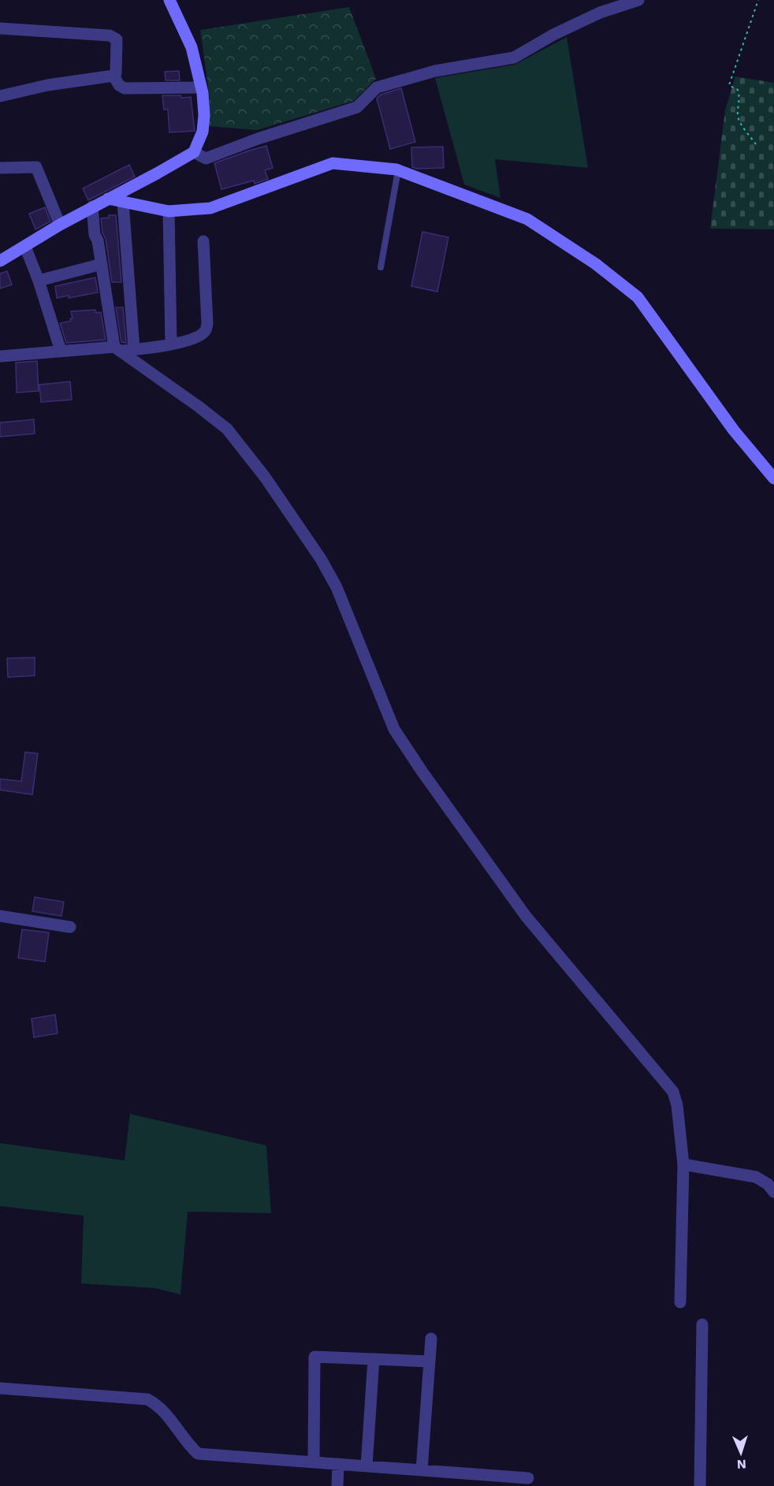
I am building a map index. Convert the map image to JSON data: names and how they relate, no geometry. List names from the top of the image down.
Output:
{
  "north": "bottom"
}
